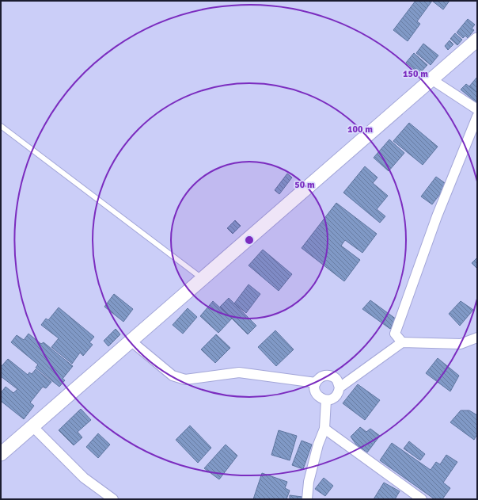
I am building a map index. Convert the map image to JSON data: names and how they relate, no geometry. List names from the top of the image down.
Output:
{
  "rings": ["150 m", "100 m", "50 m"]
}
